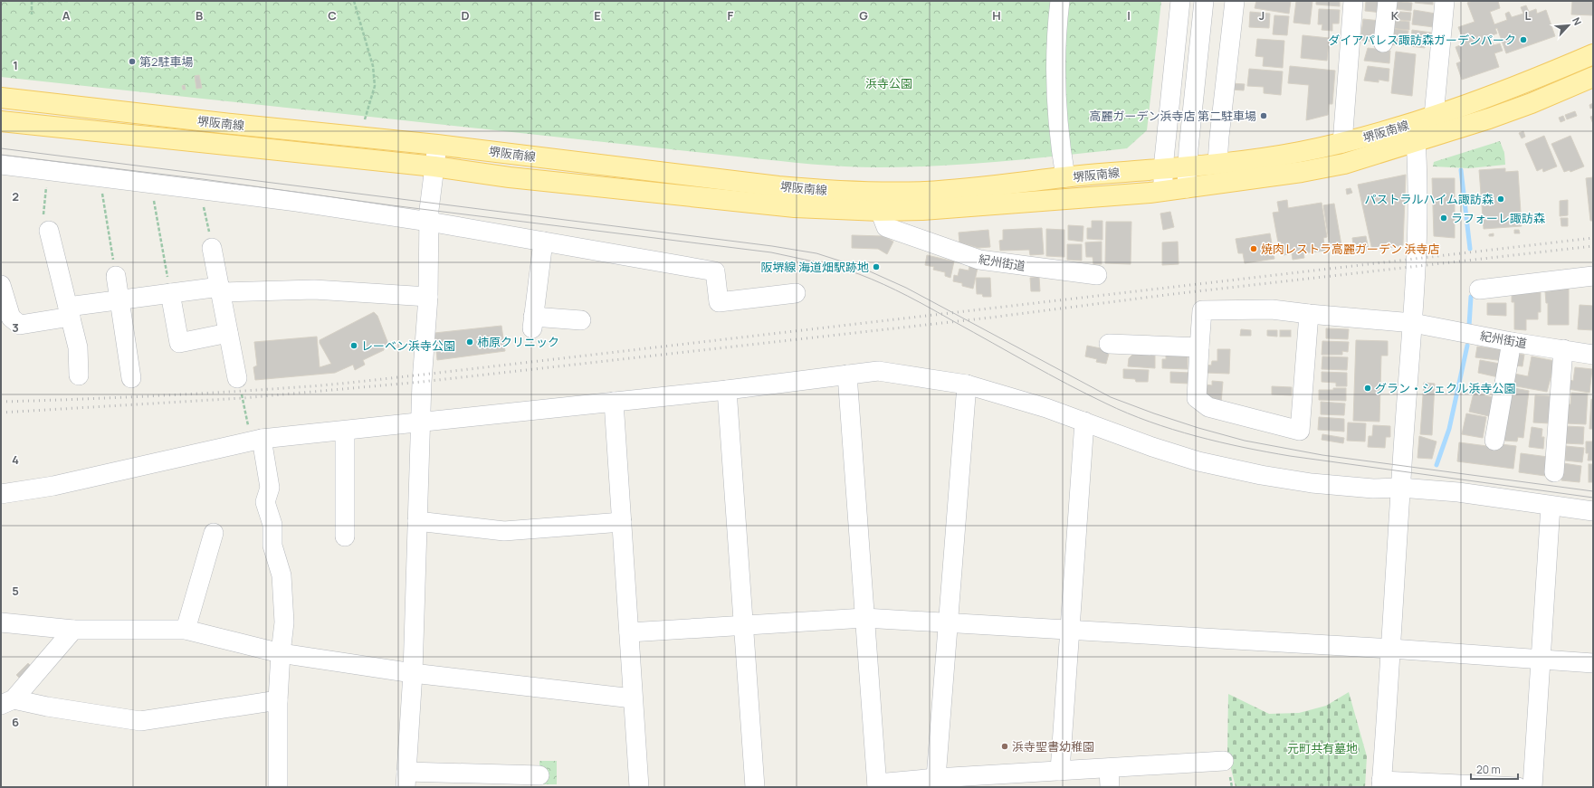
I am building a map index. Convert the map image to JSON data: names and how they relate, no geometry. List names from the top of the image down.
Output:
{
  "streets": {
    "main road": ["堺阪南線"],
    "street": ["紀州街道"]
  },
  "crossings": [
    ["堺阪南線", "紀州街道"]
  ],
  "parks": ["浜寺公園", "元町共有墓地"],
  "places": [
    "ダイアパレス諏訪森ガーデンパーク",
    "第2駐車場",
    "高麗ガーデン浜寺店 第二駐車場",
    "パストラルハイム諏訪森",
    "ラフォーレ諏訪森",
    "焼肉レストラ高麗ガーデン 浜寺店",
    "阪堺線 海道畑駅跡地",
    "柿原クリニック",
    "レーベン浜寺公園",
    "グラン・シェクル浜寺公園",
    "浜寺聖書幼稚園"
  ],
  "scale_bar": "20 m",
  "north": "top right",
  "grid": {
    "columns": [
      "A",
      "B",
      "C",
      "D",
      "E",
      "F",
      "G",
      "H",
      "I",
      "J",
      "K",
      "L"
    ],
    "rows": [
      "1",
      "2",
      "3",
      "4",
      "5",
      "6"
    ]
  }
}
